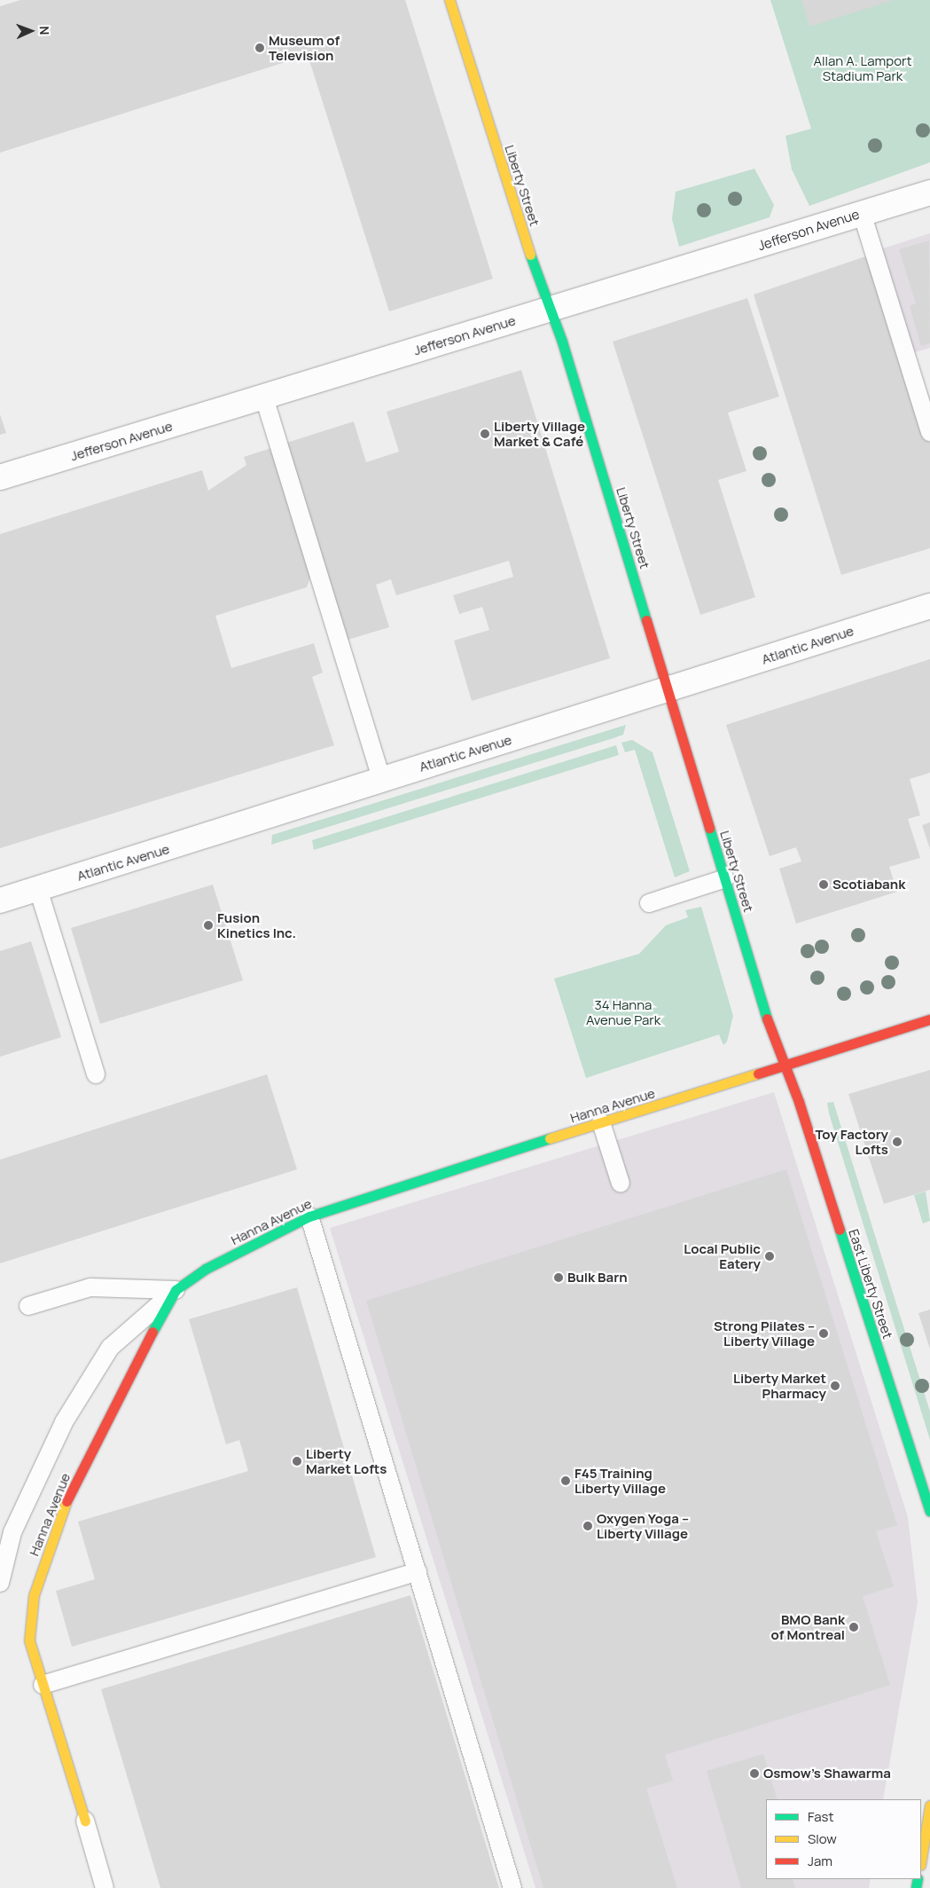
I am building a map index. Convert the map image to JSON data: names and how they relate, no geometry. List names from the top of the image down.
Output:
{
  "streets": {
    "street": [
      "Liberty Street",
      "Jefferson Avenue",
      "Atlantic Avenue",
      "Hanna Avenue",
      "East Liberty Street"
    ]
  },
  "crossings": [
    ["Liberty Street", "Jefferson Avenue"],
    ["Liberty Street", "Atlantic Avenue"],
    ["Liberty Street", "Hanna Avenue"],
    ["Liberty Street", "East Liberty Street"],
    ["Hanna Avenue", "East Liberty Street"]
  ],
  "parks": ["Allan A. Lamport Stadium Park", "34 Hanna Avenue Park"],
  "places": [
    "Museum of Television",
    "Liberty Village Market & Café",
    "Scotiabank",
    "Fusion Kinetics Inc.",
    "Toy Factory Lofts",
    "Local Public Eatery",
    "Bulk Barn",
    "Strong Pilates – Liberty Village",
    "Liberty Market Pharmacy",
    "Liberty Market Lofts",
    "F45 Training Liberty Village",
    "Oxygen Yoga – Liberty Village",
    "BMO Bank of Montreal",
    "Osmow’s Shawarma"
  ],
  "legend": ["Fast", "Slow", "Jam"],
  "north": "right"
}
